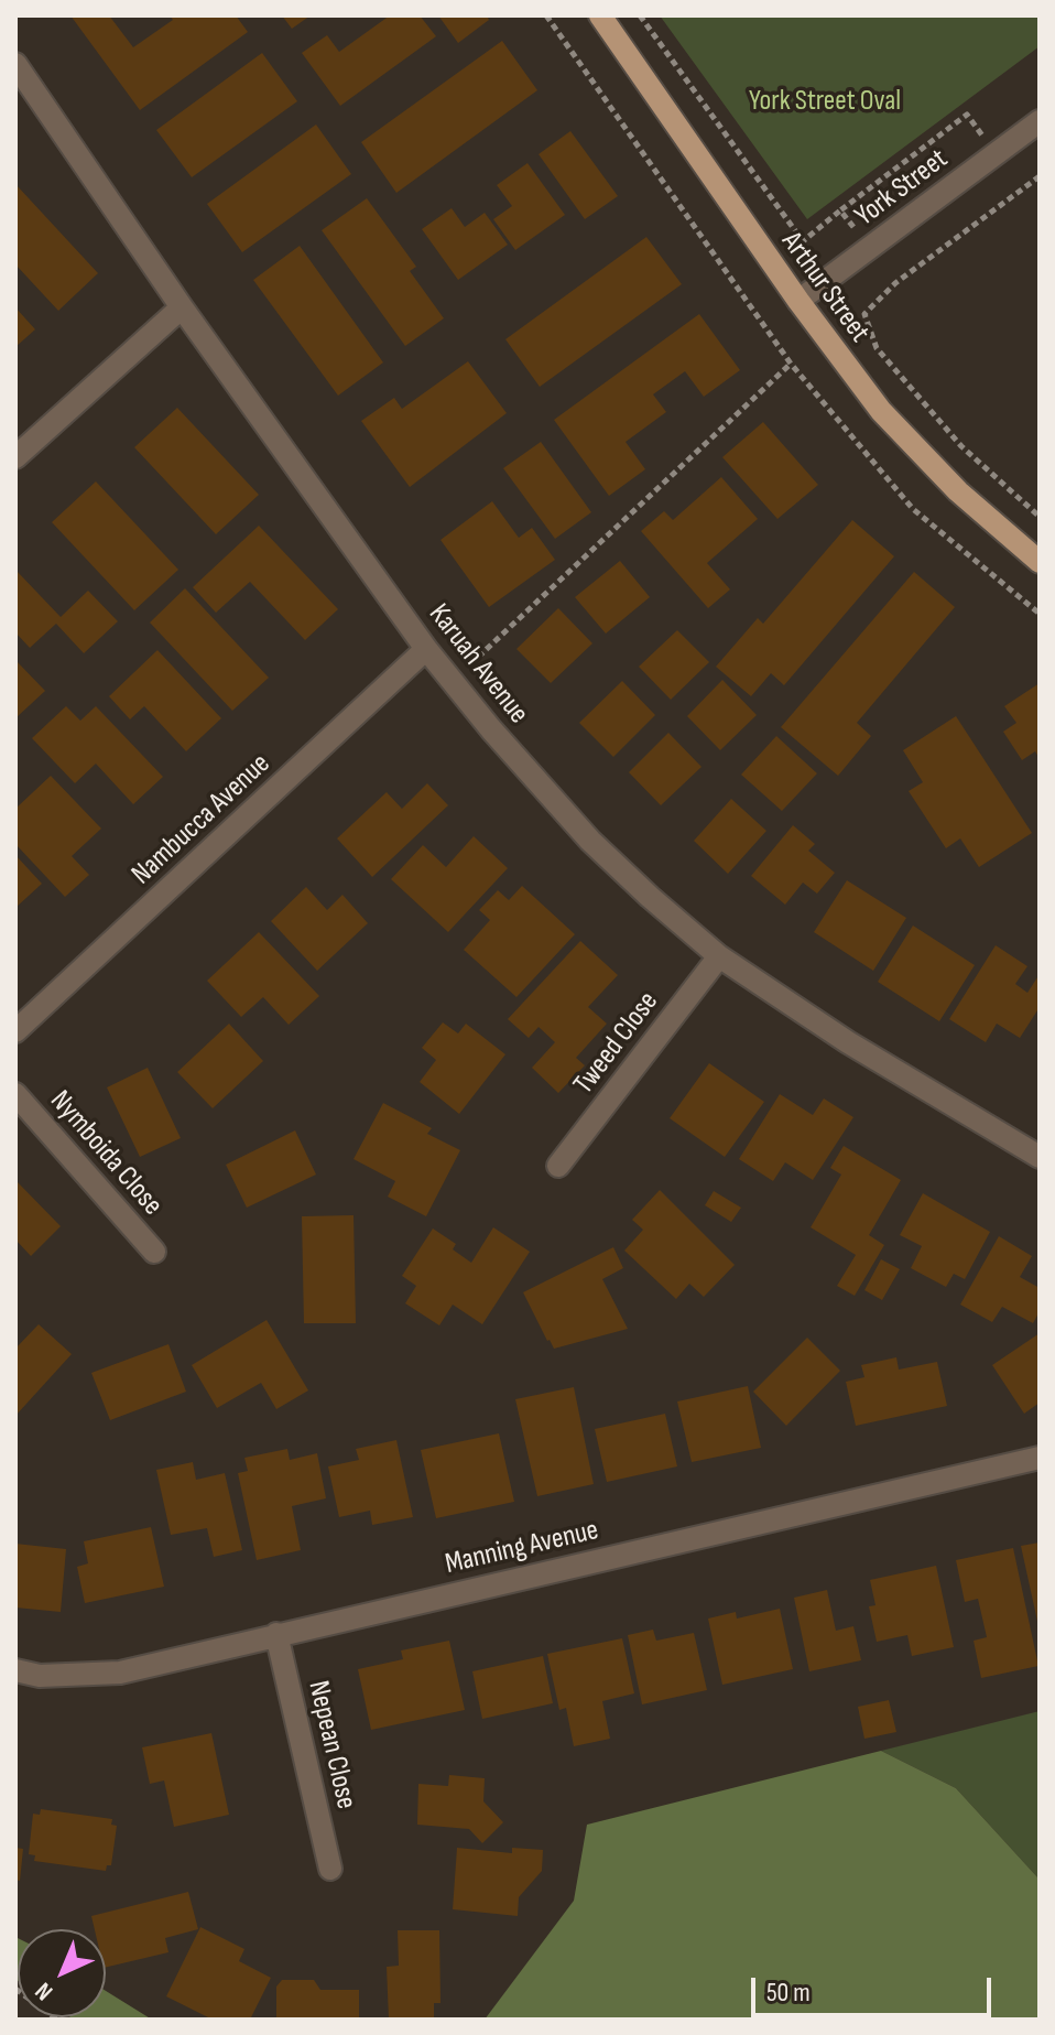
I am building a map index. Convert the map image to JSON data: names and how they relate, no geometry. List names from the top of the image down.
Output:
{
  "streets": {
    "main road": ["Arthur Street"],
    "street": [
      "York Street",
      "Karuah Avenue",
      "Nambucca Avenue",
      "Tweed Close",
      "Nymboida Close",
      "Manning Avenue",
      "Nepean Close"
    ]
  },
  "crossings": [
    ["York Street", "Arthur Street"],
    ["Karuah Avenue", "Nambucca Avenue"],
    ["Karuah Avenue", "Tweed Close"],
    ["Manning Avenue", "Nepean Close"]
  ],
  "parks": ["York Street Oval"],
  "scale_bar": "50 m",
  "north": "bottom left"
}
